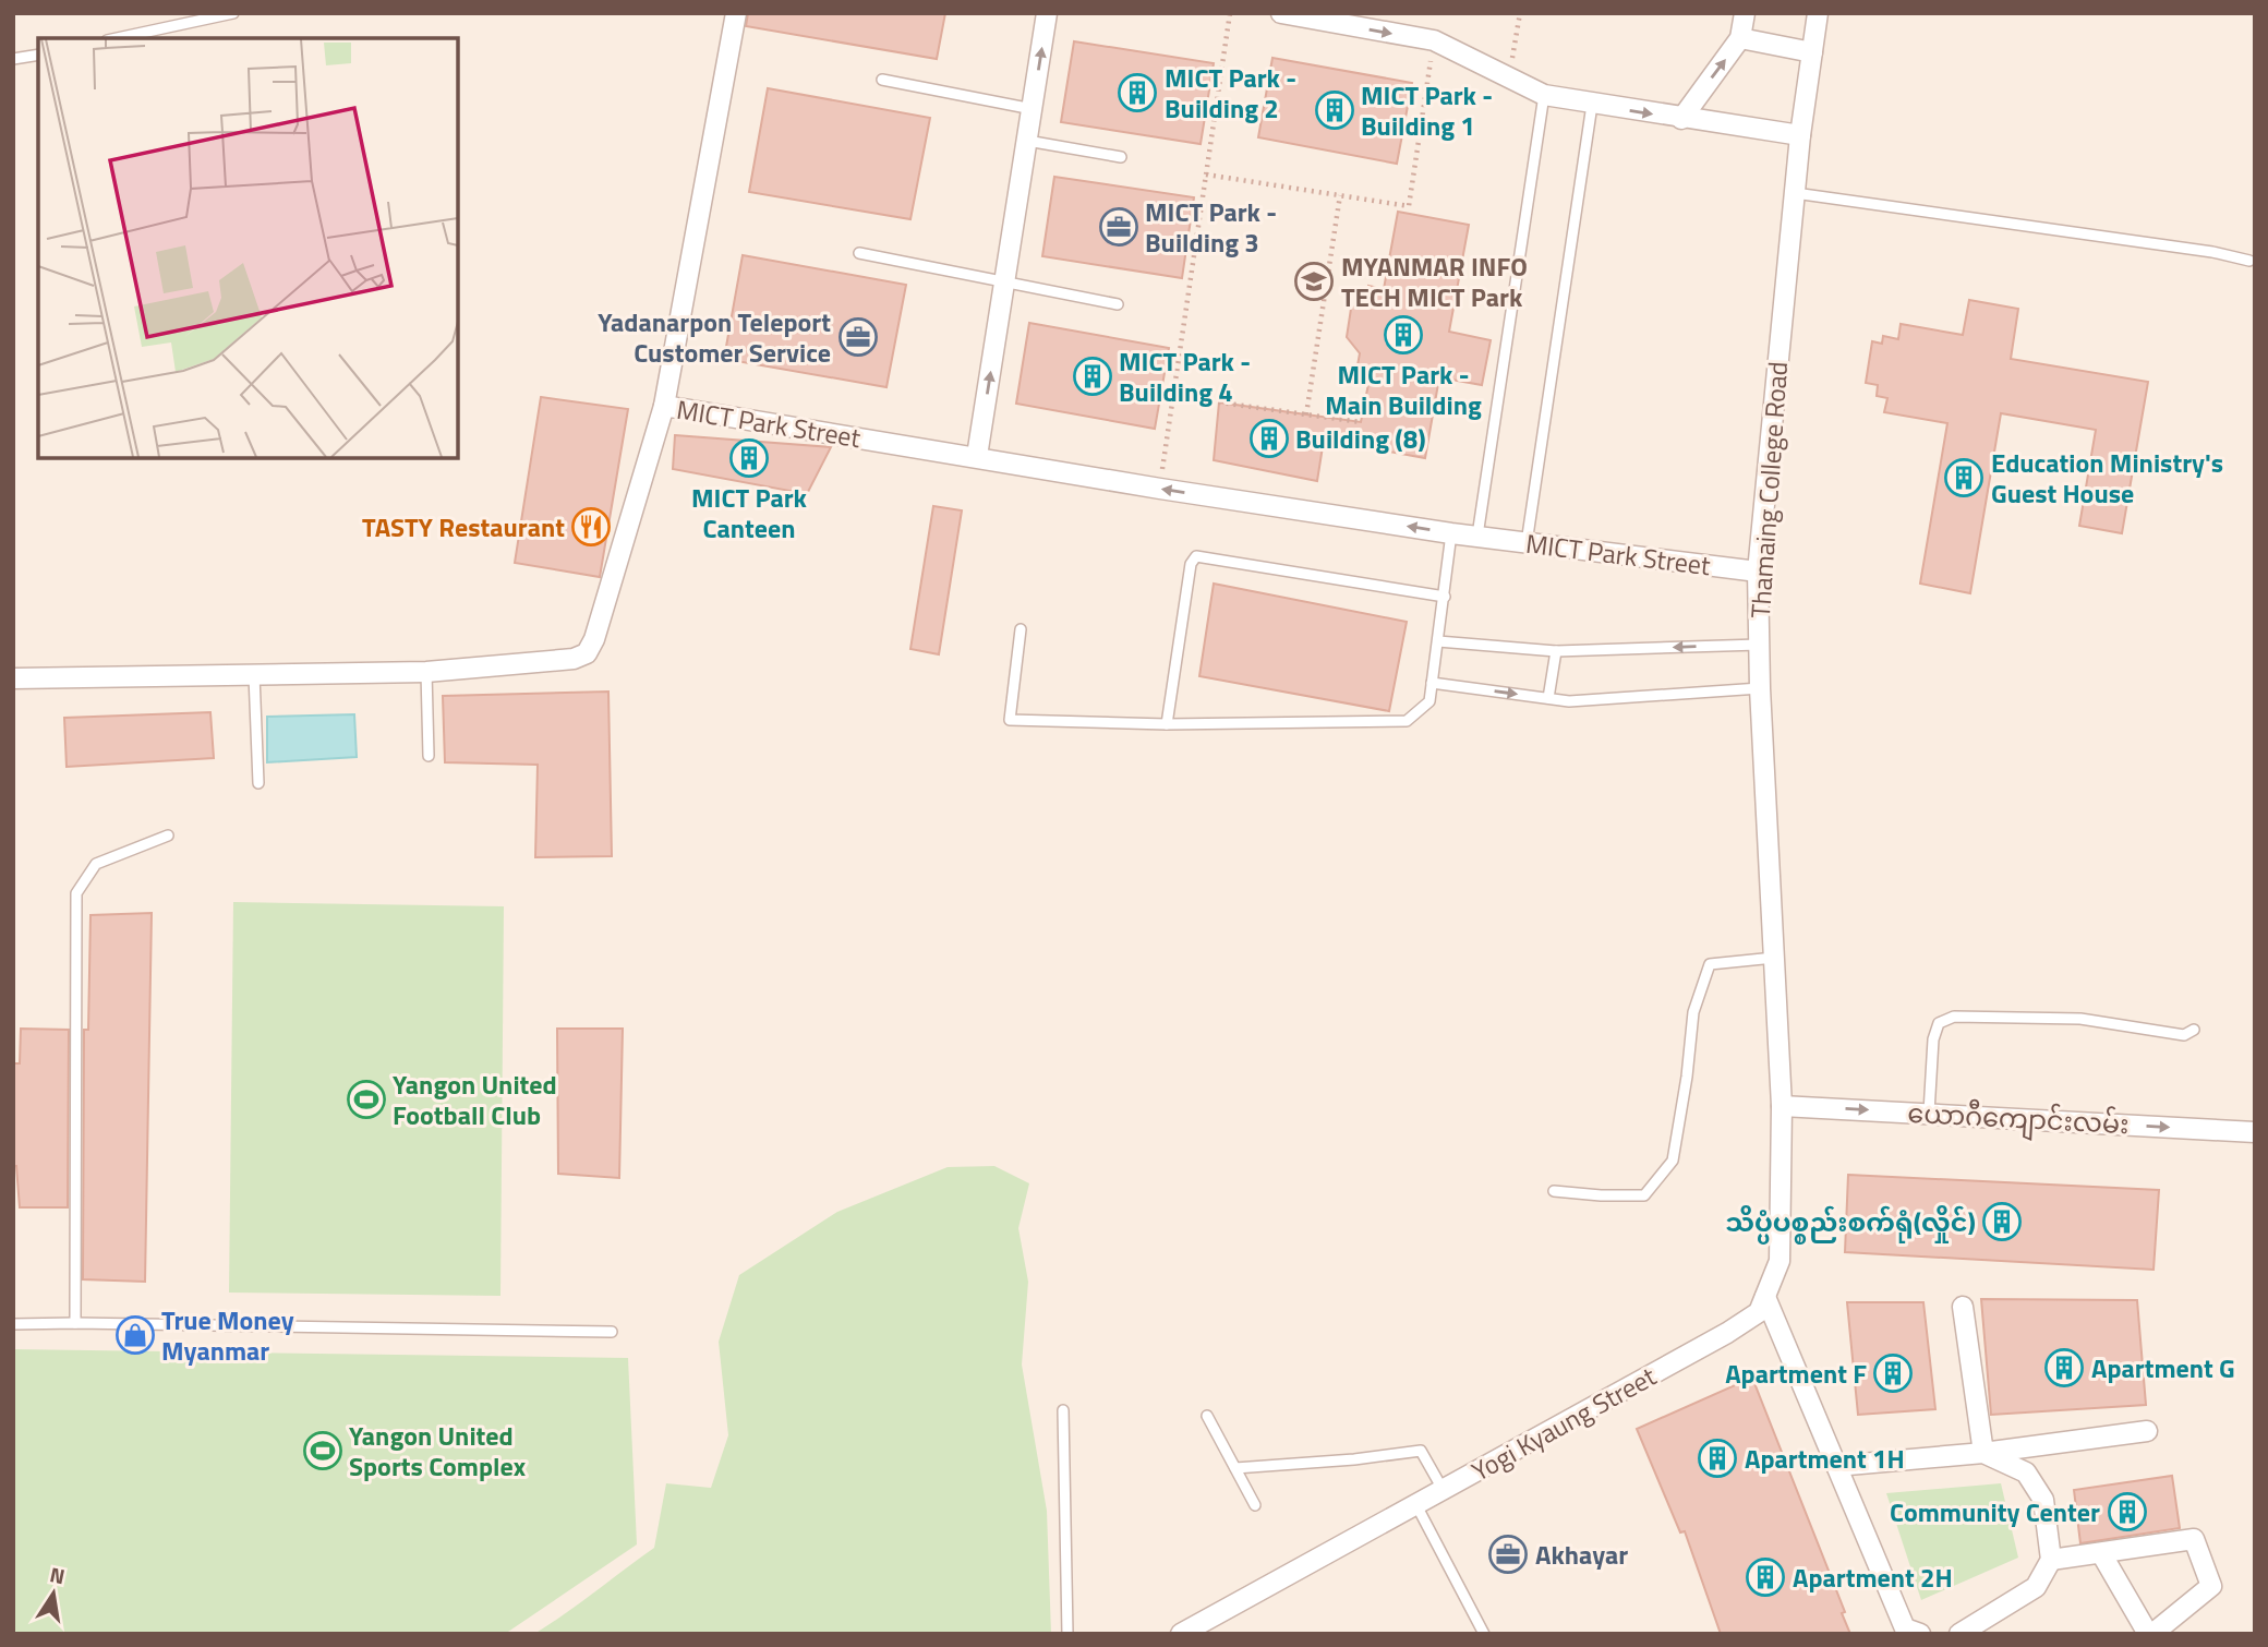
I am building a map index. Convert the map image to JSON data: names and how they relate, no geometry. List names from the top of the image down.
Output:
{
  "streets": {
    "street": [
      "MICT Park Street",
      "Thamaing College Road",
      "ယောဂီကျောင်းလမ်း",
      "Yogi Kyaung Street"
    ]
  },
  "crossings": [
    ["MICT Park Street", "Thamaing College Road"],
    ["Thamaing College Road", "ယောဂီကျောင်းလမ်း"],
    ["Thamaing College Road", "Yogi Kyaung Street"],
    ["ယောဂီကျောင်းလမ်း", "Yogi Kyaung Street"]
  ],
  "one_way": ["ယောဂီကျောင်းလမ်း"],
  "places": {
    "building": [
      "MICT Park - Building 2",
      "MICT Park - Building 1",
      "MICT Park - Main Building",
      "MICT Park - Building 4",
      "Building (8)",
      "MICT Park Canteen",
      "Education Ministry's Guest House",
      "သိပ္ပံပစ္စည်းစက်ရုံ(လှိုင်)",
      "Apartment G",
      "Apartment F",
      "Apartment 1H",
      "Community Center",
      "Apartment 2H"
    ],
    "office": ["MICT Park - Building 3", "Yadanarpon Teleport Customer Service", "Akhayar"],
    "school or university": ["MYANMAR INFO TECH MICT Park"],
    "restaurant": ["TASTY Restaurant"],
    "sports": ["Yangon United Football Club", "Yangon United Sports Complex"],
    "shop": ["True Money Myanmar"]
  },
  "north": "top"
}
